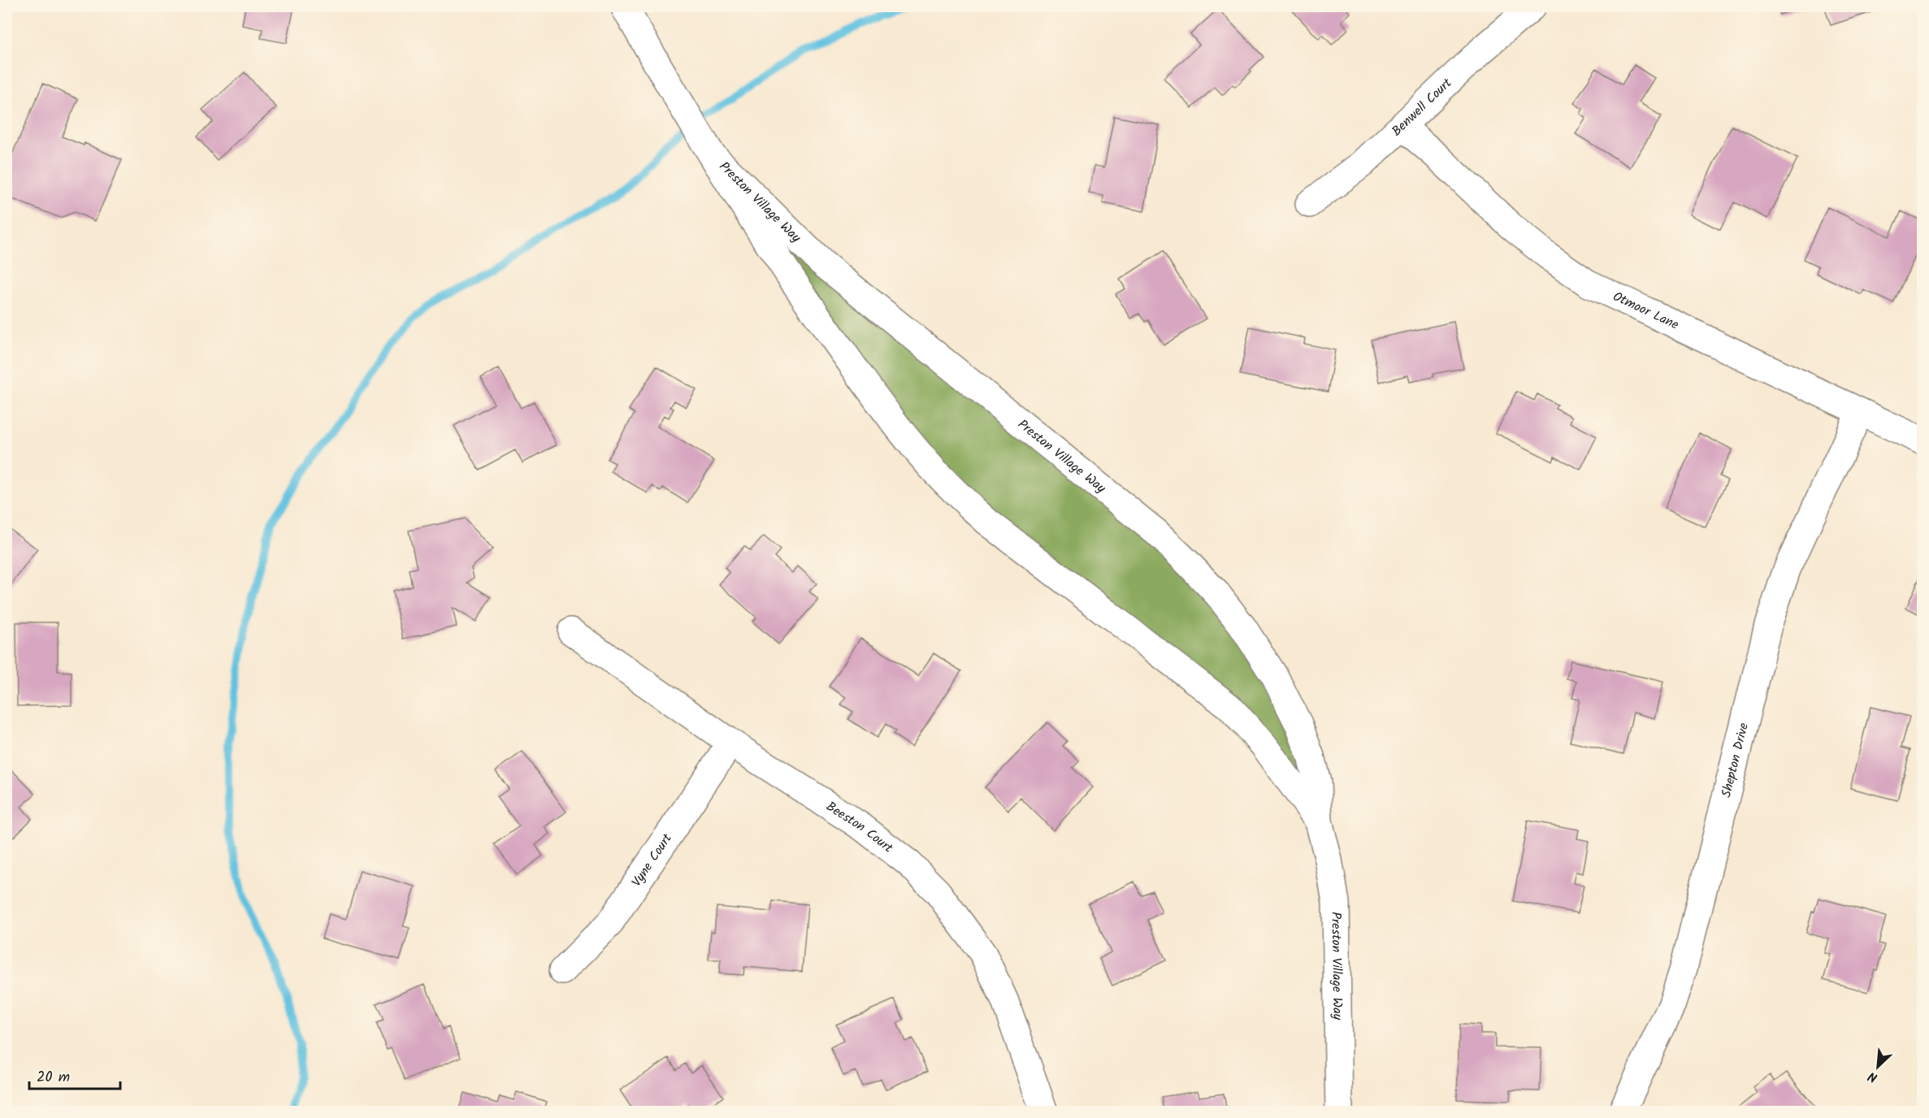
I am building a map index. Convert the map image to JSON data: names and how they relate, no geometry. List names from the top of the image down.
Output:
{
  "streets": {
    "street": [
      "Benwell Court",
      "Preston Village Way",
      "Otmoor Lane",
      "Shepton Drive",
      "Beeston Court",
      "Vyne Court"
    ]
  },
  "crossings": [
    ["Benwell Court", "Otmoor Lane"],
    ["Otmoor Lane", "Shepton Drive"],
    ["Beeston Court", "Vyne Court"]
  ],
  "scale_bar": "20 m",
  "north": "bottom left"
}
